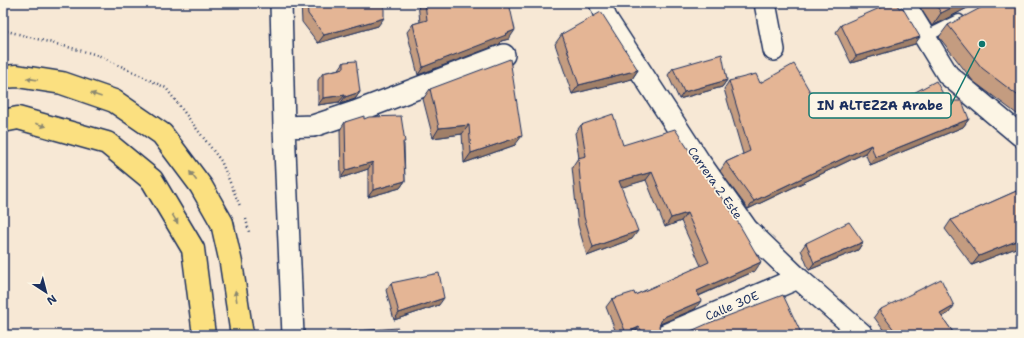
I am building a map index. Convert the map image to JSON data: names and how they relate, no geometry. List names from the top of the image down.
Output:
{
  "streets": {
    "street": ["Carrera 2 Este", "Calle 30E"]
  },
  "crossings": [
    ["Carrera 2 Este", "Calle 30E"]
  ],
  "places": ["IN ALTEZZA Arabe"],
  "north": "bottom right"
}
